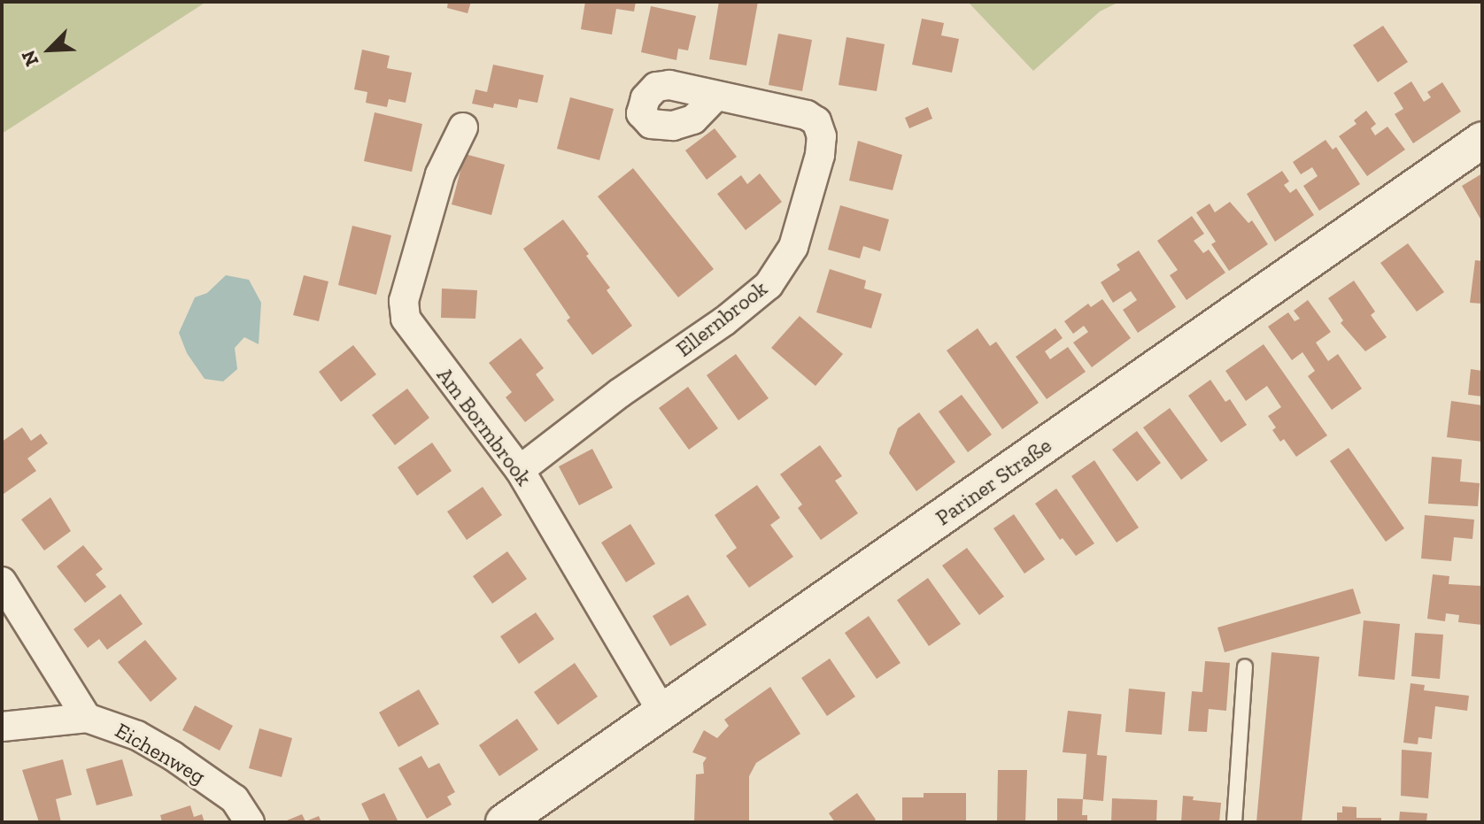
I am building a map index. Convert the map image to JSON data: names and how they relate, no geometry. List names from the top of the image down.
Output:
{
  "streets": {
    "street": [
      "Ellernbrook",
      "Am Bormbrook",
      "Pariner Straße",
      "Eichenweg"
    ]
  },
  "crossings": [
    ["Ellernbrook", "Am Bormbrook"],
    ["Am Bormbrook", "Pariner Straße"]
  ],
  "north": "bottom left"
}
